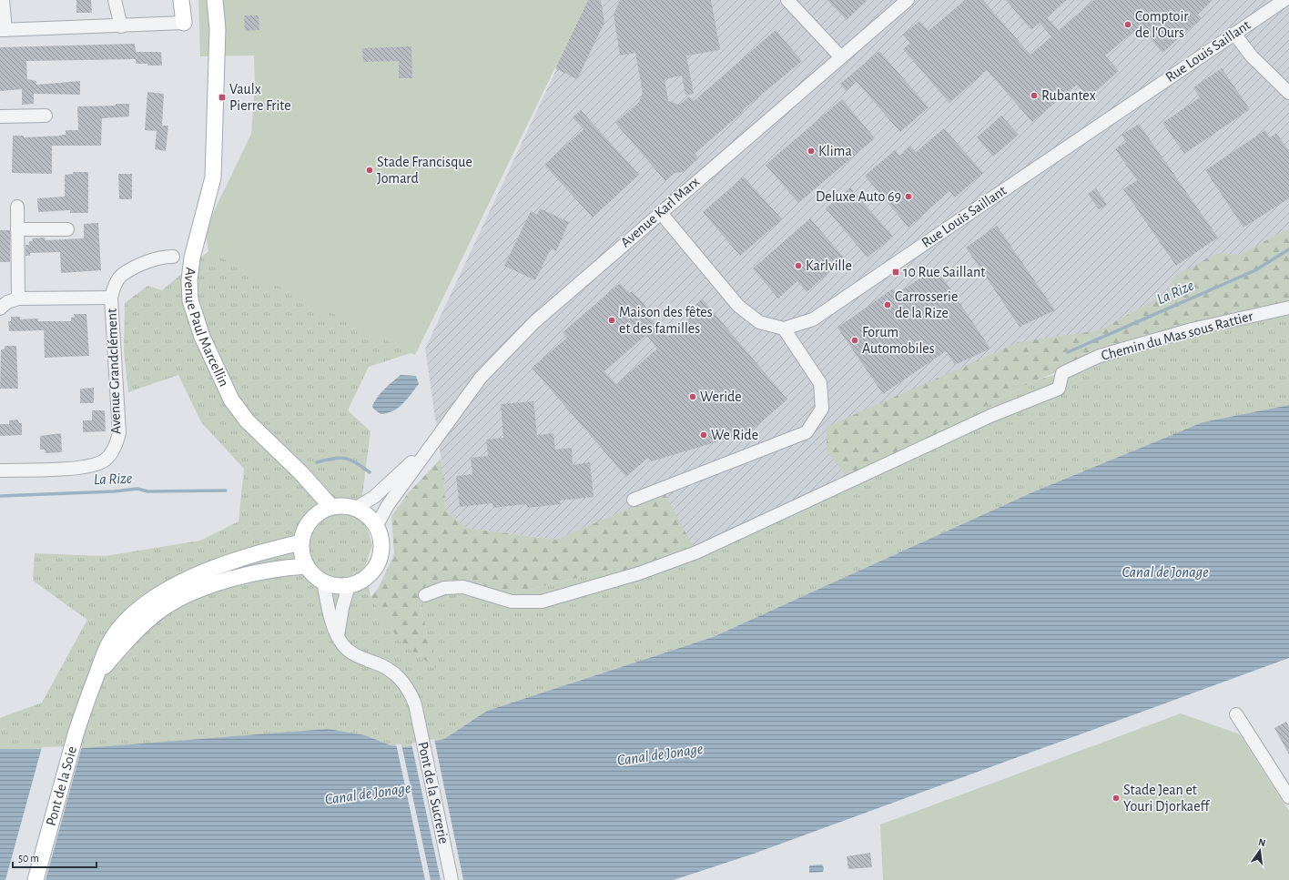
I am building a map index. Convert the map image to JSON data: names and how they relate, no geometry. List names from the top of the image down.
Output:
{
  "streets": {
    "main road": ["Avenue Paul Marcellin", "Pont de la Soie"],
    "street": [
      "Rue Louis Saillant",
      "Avenue Karl Marx",
      "Chemin du Mas sous Rattier",
      "Avenue Grandclément",
      "Pont de la Sucrerie"
    ]
  },
  "crossings": [
    ["Avenue Karl Marx", "Avenue Paul Marcellin"],
    ["Avenue Karl Marx", "Pont de la Soie"],
    ["Avenue Paul Marcellin", "Pont de la Soie"]
  ],
  "water": ["La Rize", "Canal de Jonage"],
  "places": {
    "other": [
      "Comptoir de l'Ours",
      "Rubantex",
      "Klima",
      "Stade Francisque Jomard",
      "Deluxe Auto 69",
      "Karlville",
      "Carrosserie de la Rize",
      "Maison des fêtes et des familles",
      "Forum Automobiles",
      "Weride",
      "We Ride",
      "Stade Jean et Youri Djorkaeff"
    ],
    "transit": ["Vaulx Pierre Frite", "10 Rue Saillant"]
  },
  "scale_bar": "50 m",
  "north": "top"
}
